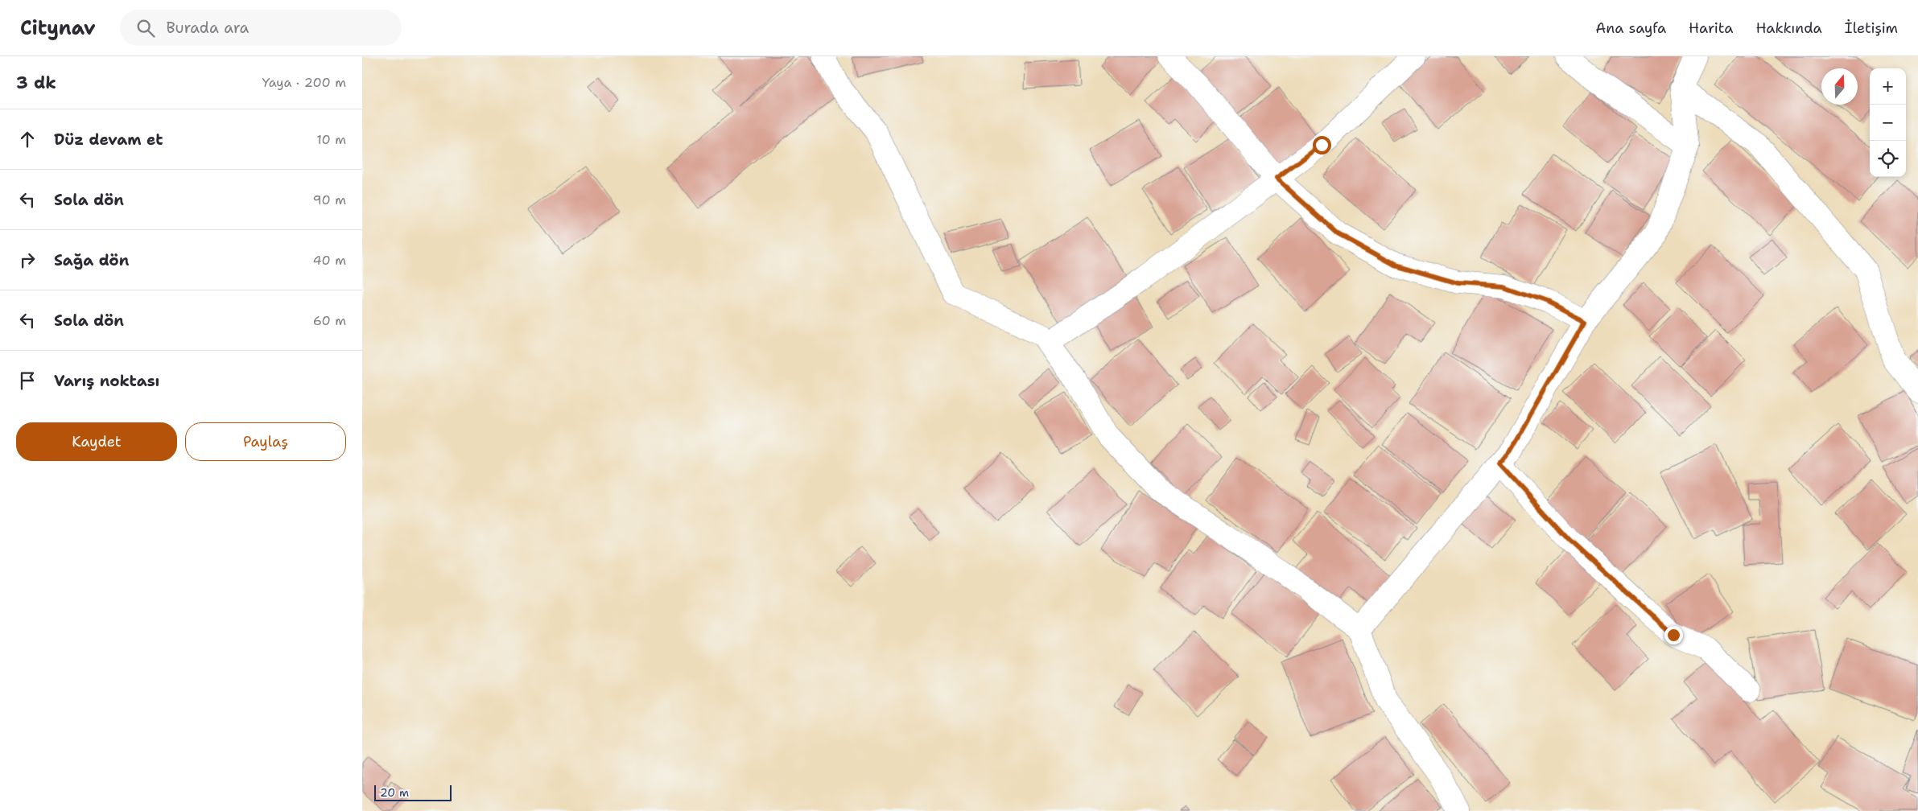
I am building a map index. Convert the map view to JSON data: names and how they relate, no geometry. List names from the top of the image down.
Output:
{
  "scale_bar": "20 m",
  "north": "top",
  "page": {
    "header": "Citynav",
    "search": "Burada ara",
    "nav": [
      "Ana sayfa",
      "Harita",
      "Hakkında",
      "İletişim"
    ],
    "heading": ["3 dk", "Yaya · 200 m"],
    "map_buttons": ["+", "−"],
    "list": [
      ["Düz devam et", "10 m"],
      ["Sola dön", "90 m"],
      ["Sağa dön", "40 m"],
      ["Sola dön", "60 m"],
      "Varış noktası"
    ],
    "buttons": ["Kaydet", "Paylaş"],
    "scale": "20 m"
  }
}
